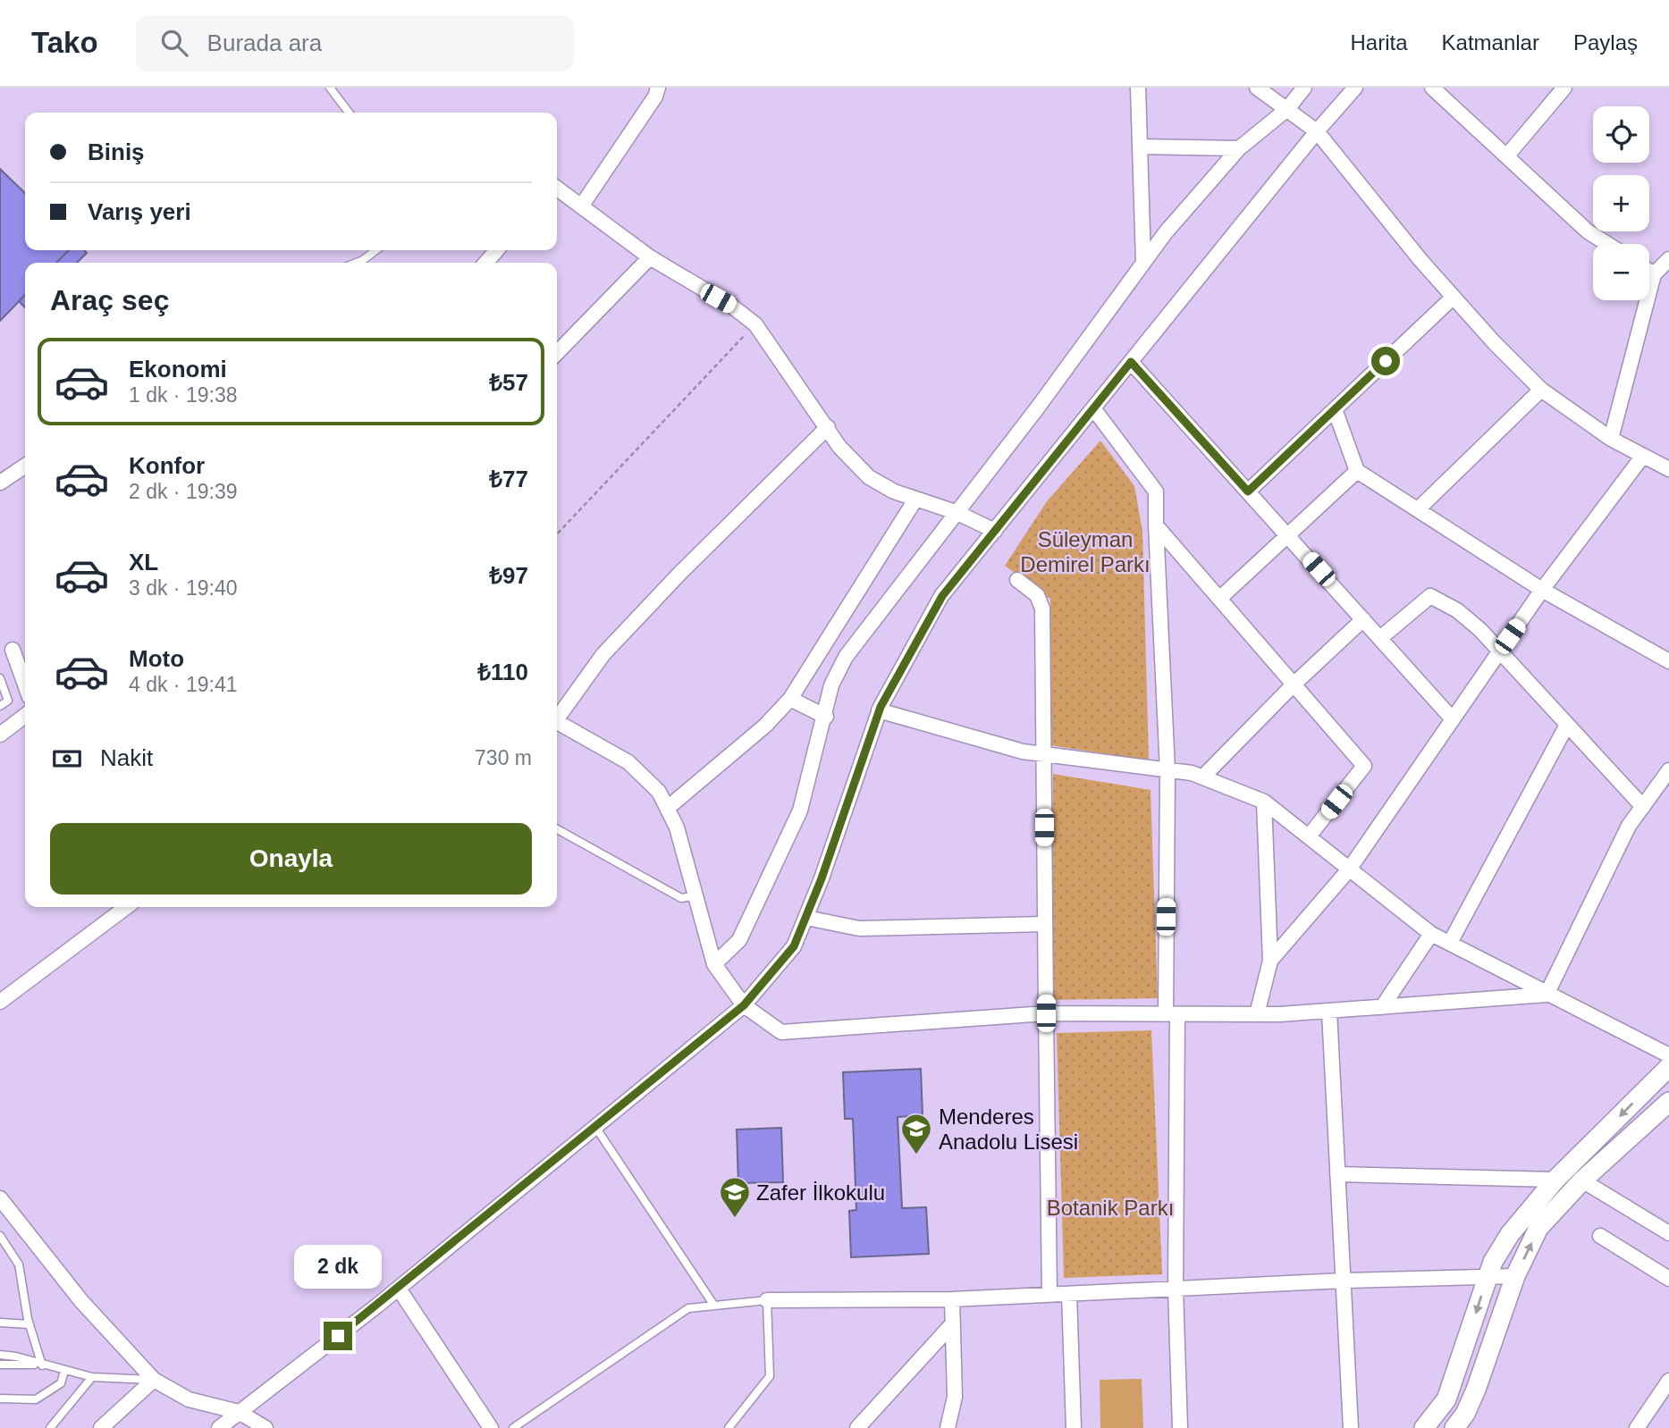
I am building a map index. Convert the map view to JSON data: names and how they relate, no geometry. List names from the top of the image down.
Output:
{
  "parks": ["Süleyman Demirel Parkı", "Botanik Parkı"],
  "places": {
    "school or university": ["Menderes Anadolu Lisesi", "Zafer İlkokulu"]
  },
  "page": {
    "header": "Tako",
    "search": "Burada ara",
    "nav": ["Harita", "Katmanlar", "Paylaş"],
    "map_buttons": ["+", "−"],
    "banner": ["Biniş", "Varış yeri"],
    "heading": "Araç seç",
    "list": [
      {
        "name": "Ekonomi",
        "note": "1 dk · 19:38",
        "value": "₺57"
      },
      {
        "name": "Konfor",
        "note": "2 dk · 19:39",
        "value": "₺77"
      },
      {
        "name": "XL",
        "note": "3 dk · 19:40",
        "value": "₺97"
      },
      {
        "name": "Moto",
        "note": "4 dk · 19:41",
        "value": "₺110"
      }
    ],
    "pay": ["Nakit", "730 m"],
    "buttons": "Onayla",
    "bubble": "2 dk"
  }
}
